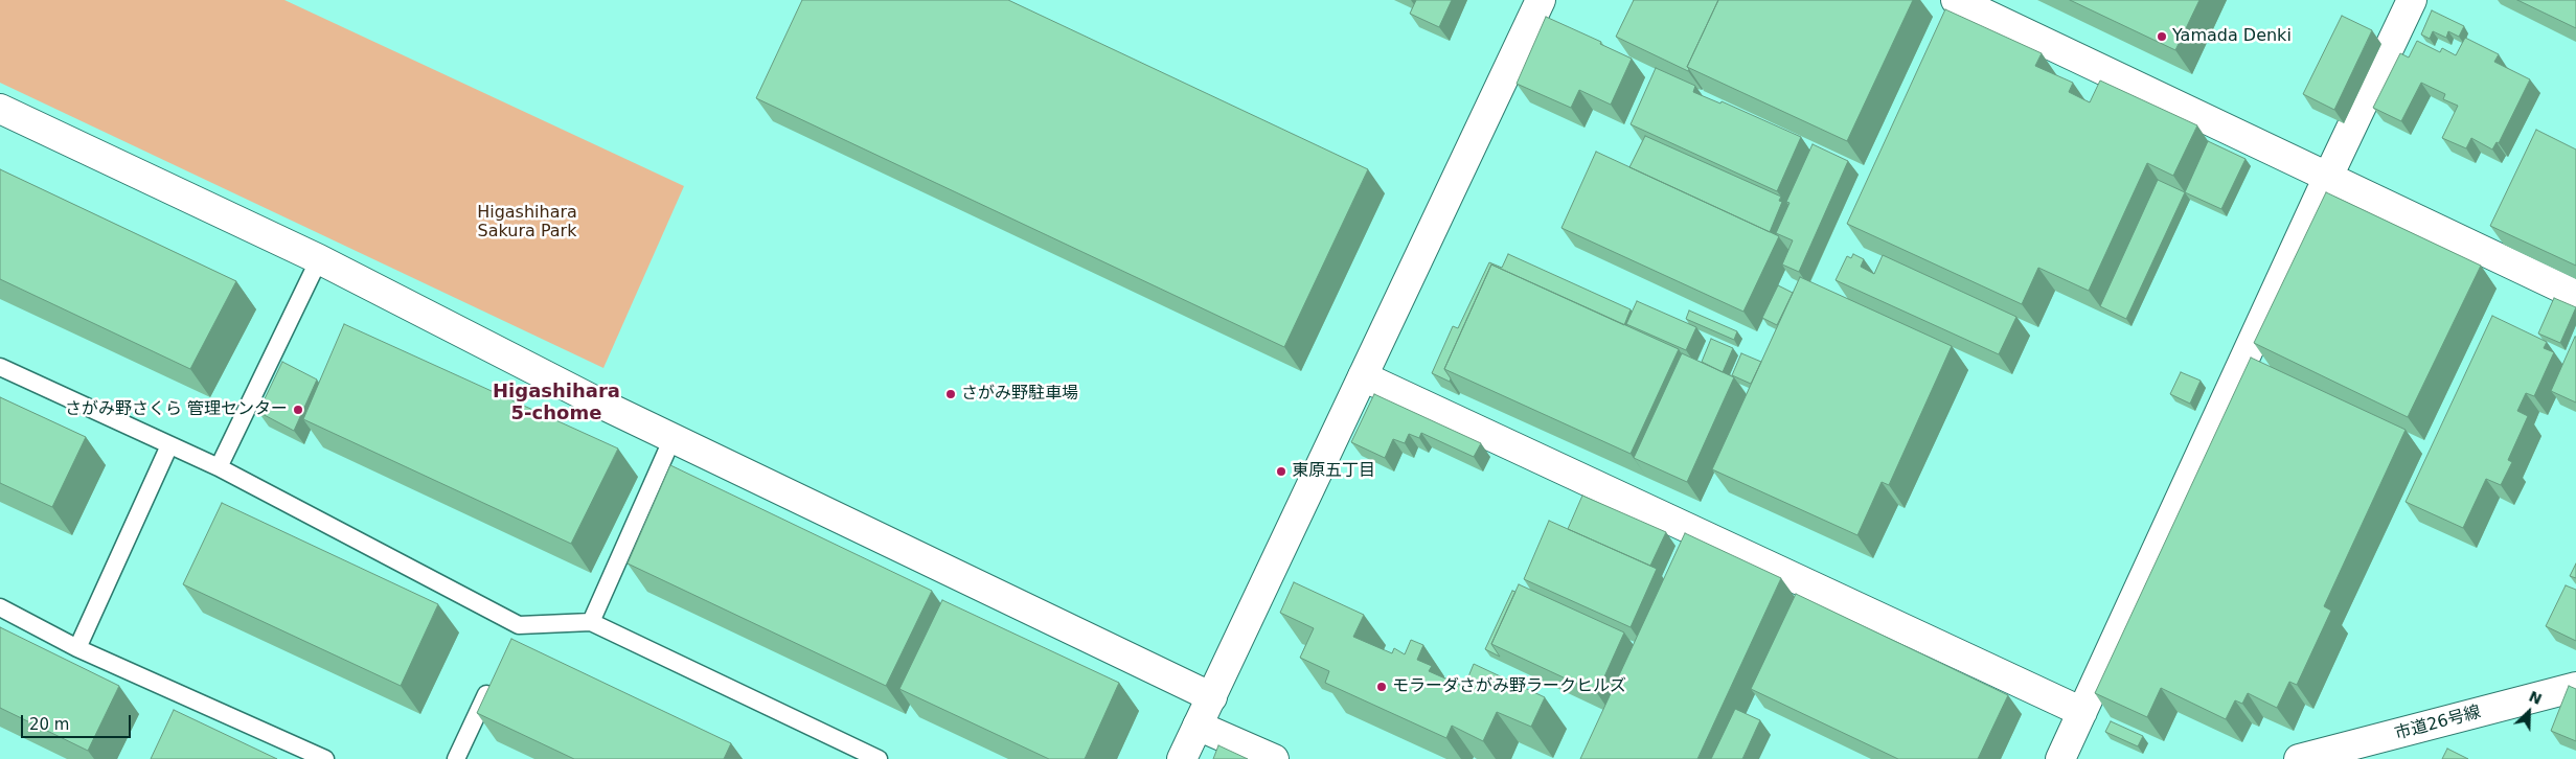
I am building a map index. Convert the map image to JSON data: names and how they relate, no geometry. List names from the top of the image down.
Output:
{
  "streets": {
    "street": ["市道26号線"]
  },
  "districts": ["Higashihara 5-chome"],
  "parks": ["Higashihara Sakura Park"],
  "places": [
    "Yamada Denki",
    "さがみ野駐車場",
    "さがみ野さくら 管理センター",
    "東原五丁目",
    "モラーダさがみ野ラークヒルズ"
  ],
  "scale_bar": "20 m",
  "north": "top right"
}
